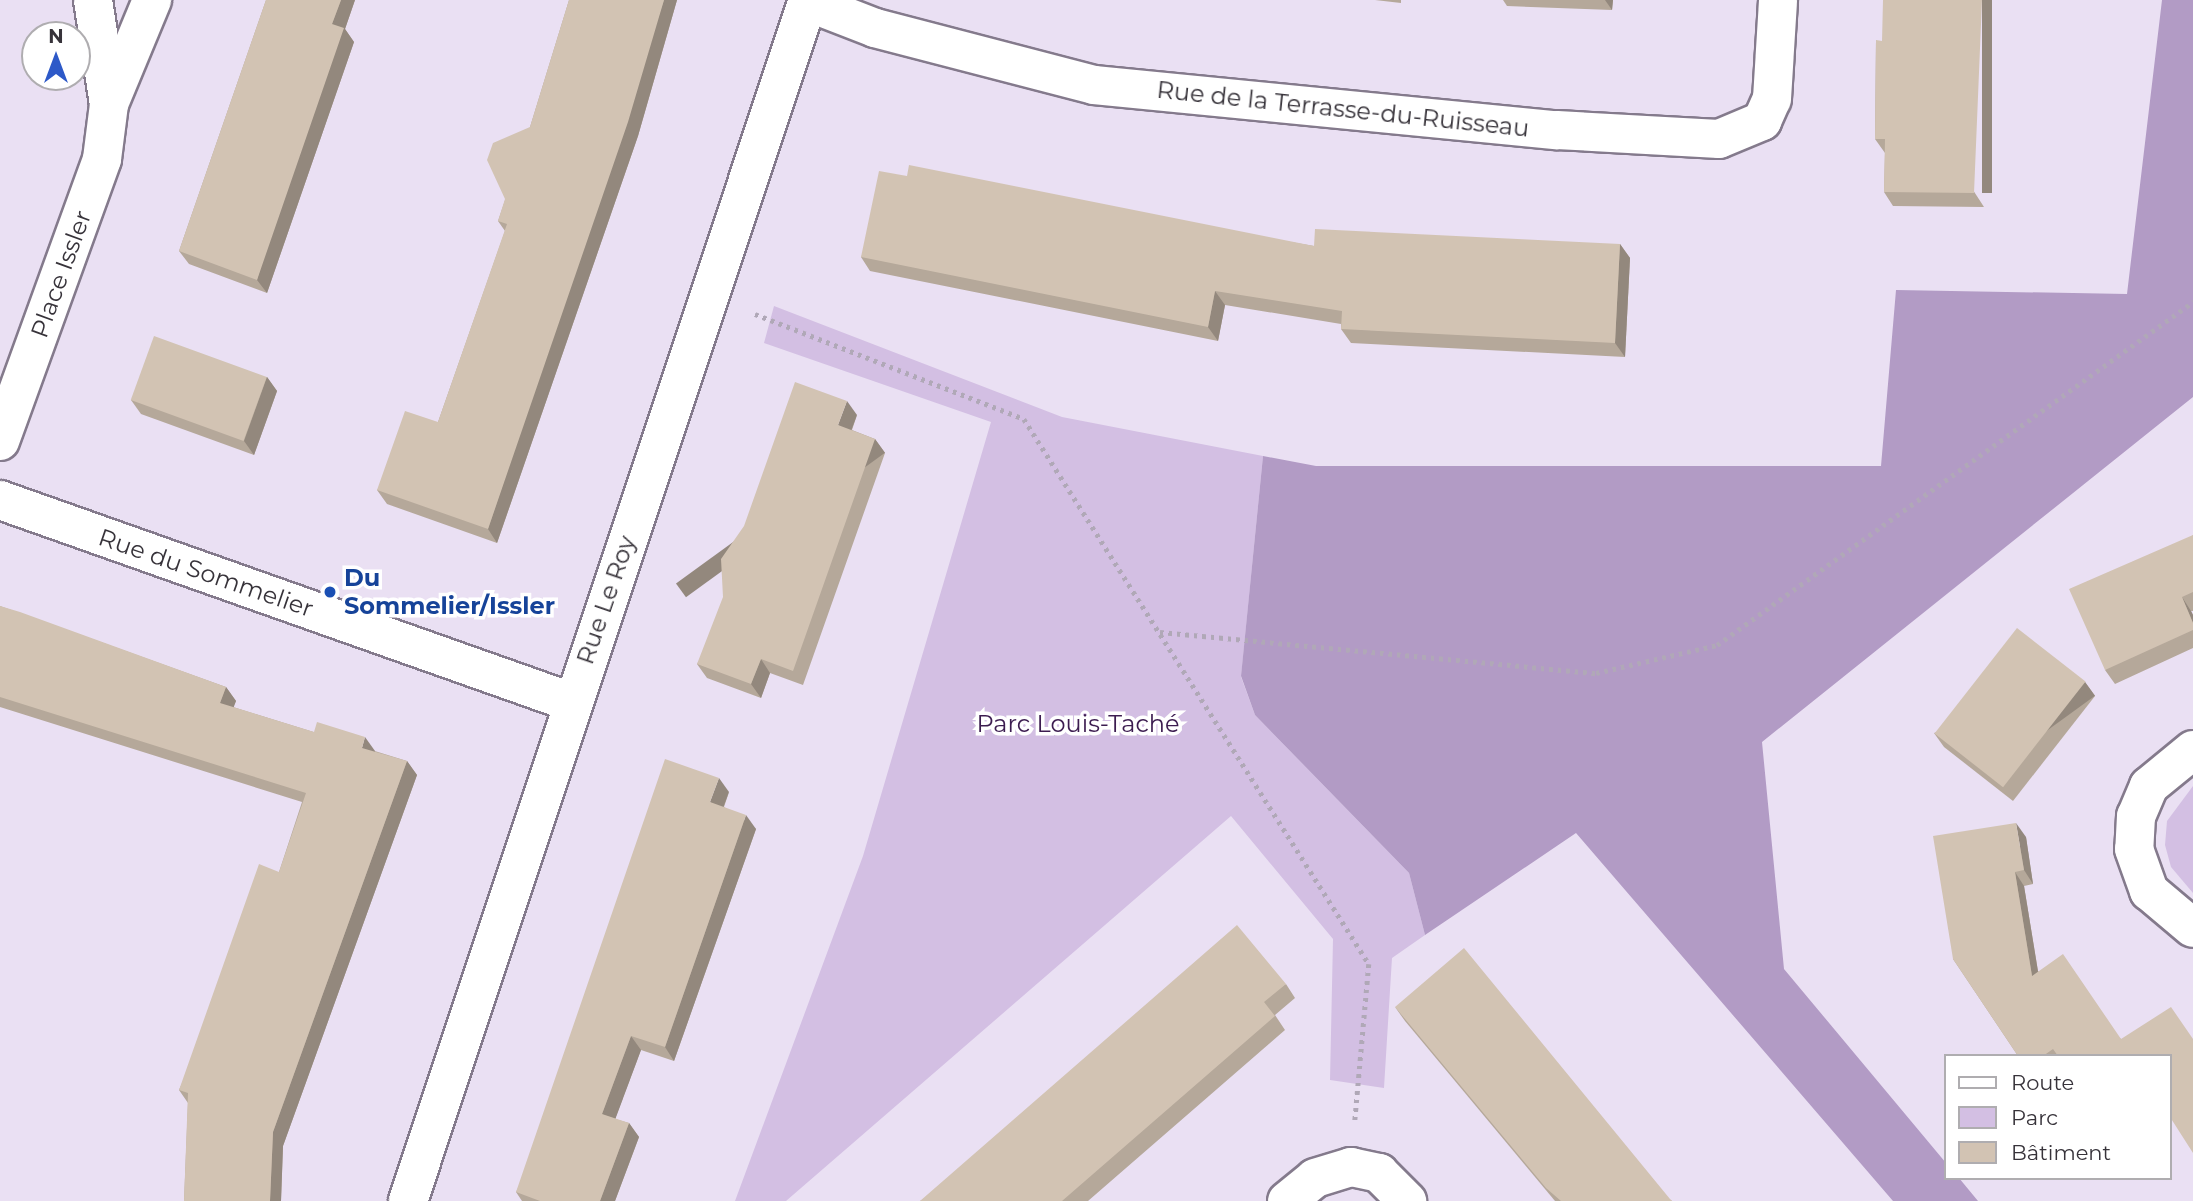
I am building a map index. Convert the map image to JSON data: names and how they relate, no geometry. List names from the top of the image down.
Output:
{
  "streets": {
    "street": [
      "Rue de la Terrasse-du-Ruisseau",
      "Place Issler",
      "Rue du Sommelier",
      "Rue Le Roy"
    ]
  },
  "crossings": [
    ["Rue de la Terrasse-du-Ruisseau", "Rue Le Roy"],
    ["Rue du Sommelier", "Rue Le Roy"]
  ],
  "parks": ["Parc Louis-Taché"],
  "places": ["Du Sommelier/Issler"],
  "legend": ["Route", "Parc", "Bâtiment"],
  "north": "top"
}
